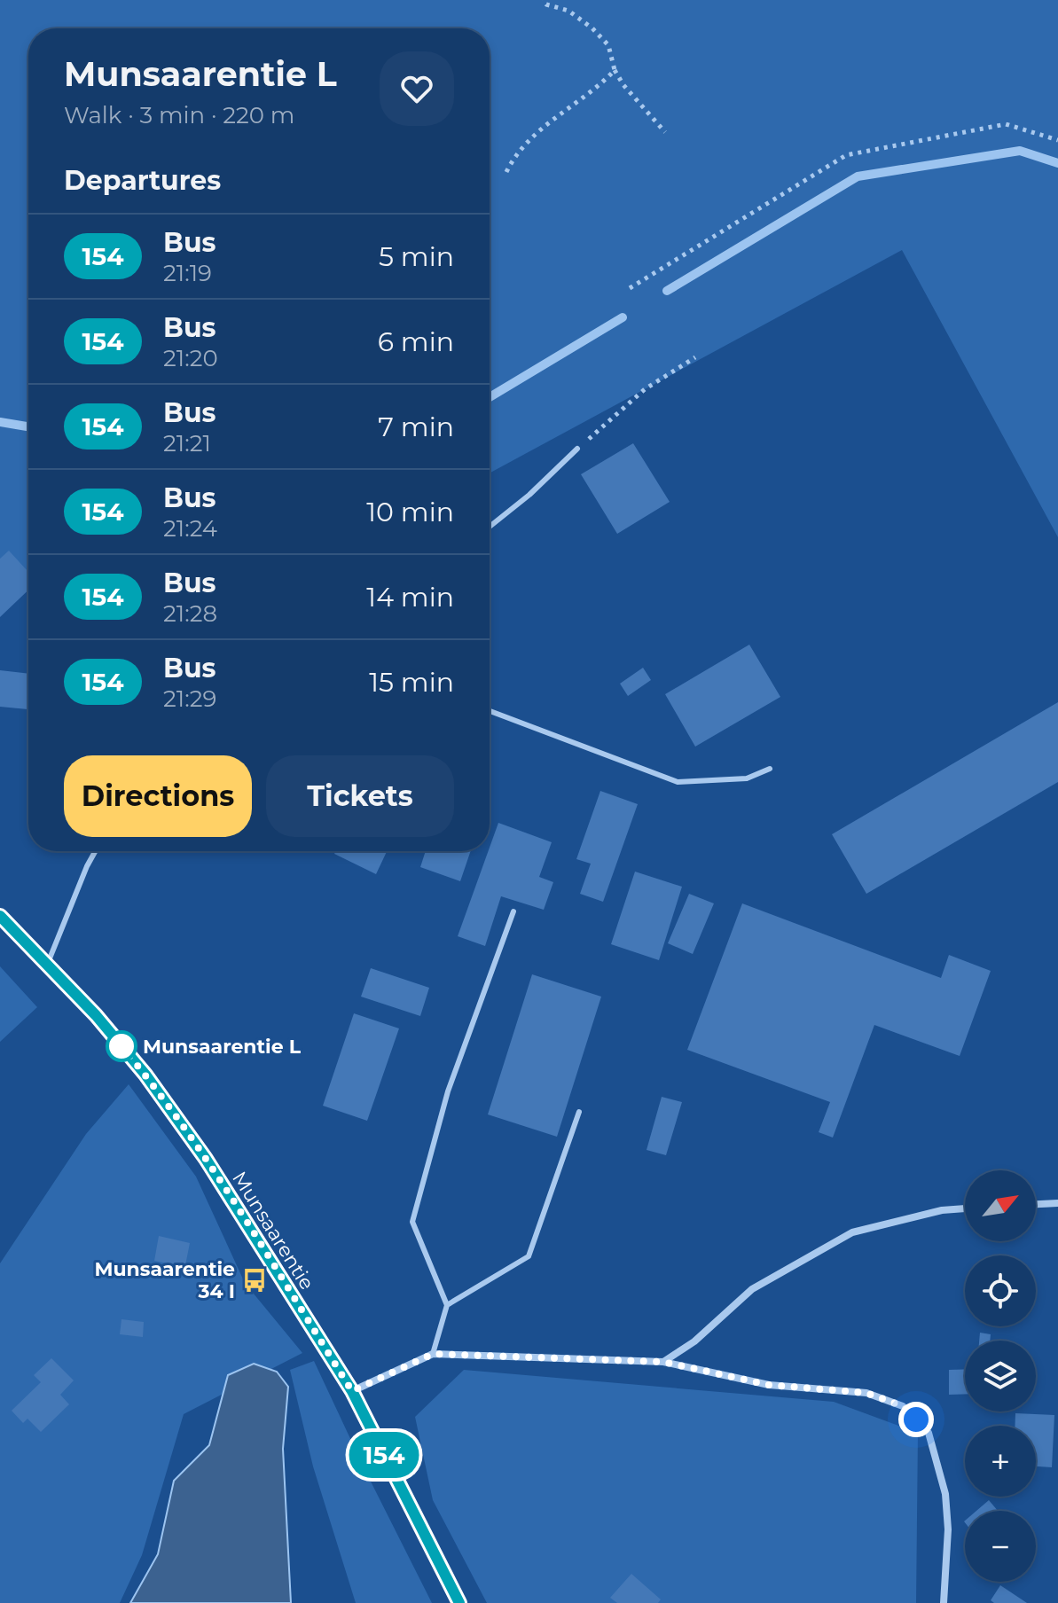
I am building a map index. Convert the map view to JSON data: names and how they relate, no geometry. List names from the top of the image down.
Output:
{
  "streets": {
    "street": ["Munsaarentie"]
  },
  "places": {
    "other": ["Munsaarentie L"],
    "bus stop": ["Munsaarentie 34 I"]
  },
  "lines": ["bus line 154"],
  "north": "top right",
  "page": {
    "on_map": "154",
    "heading": [
      ["Munsaarentie L", "Walk · 3 min · 220 m"],
      "Departures"
    ],
    "list": [
      {
        "mark": "154",
        "name": "Bus",
        "note": "21:19",
        "value": "5 min"
      },
      {
        "mark": "154",
        "name": "Bus",
        "note": "21:20",
        "value": "6 min"
      },
      {
        "mark": "154",
        "name": "Bus",
        "note": "21:21",
        "value": "7 min"
      },
      {
        "mark": "154",
        "name": "Bus",
        "note": "21:24",
        "value": "10 min"
      },
      {
        "mark": "154",
        "name": "Bus",
        "note": "21:28",
        "value": "14 min"
      },
      {
        "mark": "154",
        "name": "Bus",
        "note": "21:29",
        "value": "15 min"
      }
    ],
    "buttons": ["Directions", "Tickets"],
    "map_buttons": ["+", "−"]
  }
}
